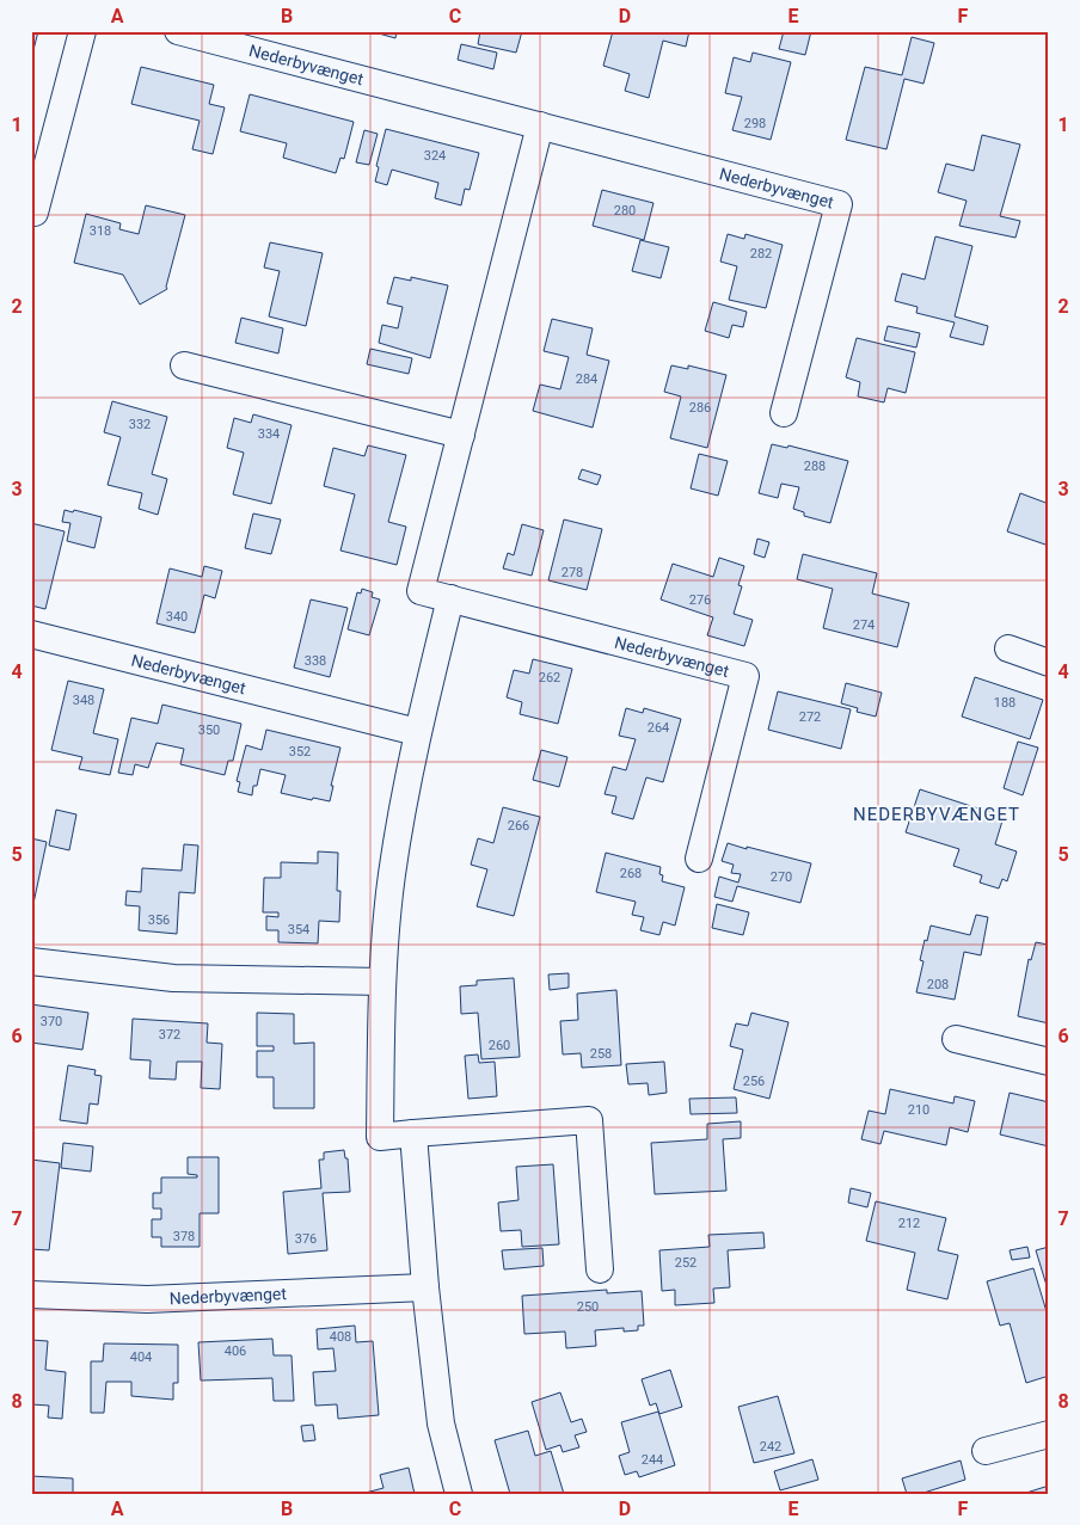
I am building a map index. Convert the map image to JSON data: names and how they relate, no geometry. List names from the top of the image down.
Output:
{
  "streets": {
    "street": ["Nederbyvænget"]
  },
  "districts": ["NEDERBYVÆNGET"],
  "house_numbers": [
    "298",
    "324",
    "280",
    "318",
    "282",
    "284",
    "286",
    "332",
    "334",
    "288",
    "278",
    "276",
    "340",
    "274",
    "338",
    "262",
    "348",
    "188",
    "272",
    "264",
    "350",
    "352",
    "266",
    "268",
    "270",
    "356",
    "354",
    "208",
    "370",
    "372",
    "260",
    "258",
    "256",
    "210",
    "212",
    "378",
    "376",
    "252",
    "250",
    "408",
    "406",
    "404",
    "242",
    "244"
  ],
  "grid": {
    "columns": [
      "A",
      "B",
      "C",
      "D",
      "E",
      "F"
    ],
    "rows": [
      "1",
      "2",
      "3",
      "4",
      "5",
      "6",
      "7",
      "8"
    ]
  }
}
